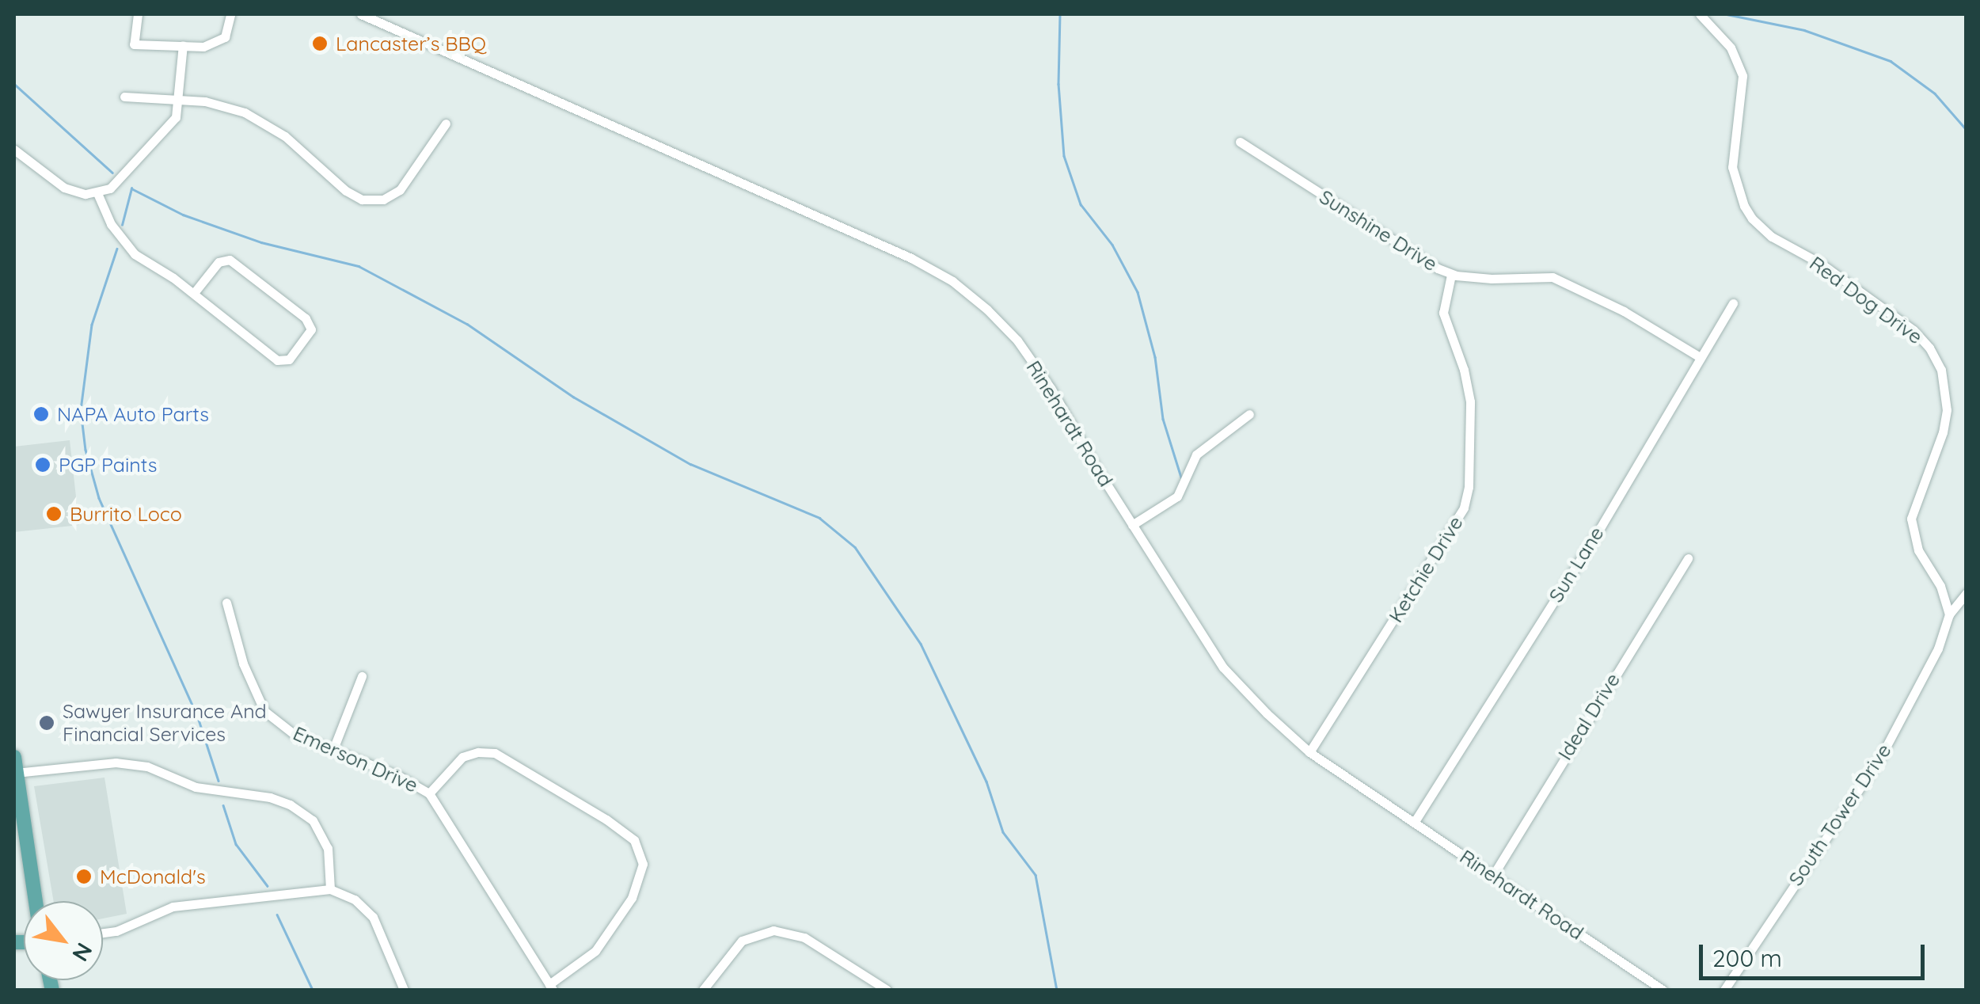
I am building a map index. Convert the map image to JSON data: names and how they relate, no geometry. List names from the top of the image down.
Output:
{
  "streets": {
    "street": [
      "Sunshine Drive",
      "Red Dog Drive",
      "Rinehardt Road",
      "Sun Lane",
      "Ketchie Drive",
      "Ideal Drive",
      "Emerson Drive",
      "South Tower Drive"
    ]
  },
  "crossings": [
    ["Sunshine Drive", "Sun Lane"],
    ["Sunshine Drive", "Ketchie Drive"],
    ["Red Dog Drive", "South Tower Drive"],
    ["Rinehardt Road", "Sun Lane"],
    ["Rinehardt Road", "Ketchie Drive"],
    ["Rinehardt Road", "Ideal Drive"]
  ],
  "places": [
    "Lancaster’s BBQ",
    "NAPA Auto Parts",
    "PGP Paints",
    "Burrito Loco",
    "Sawyer Insurance And Financial Services",
    "McDonald's"
  ],
  "scale_bar": "200 m",
  "north": "bottom right"
}
